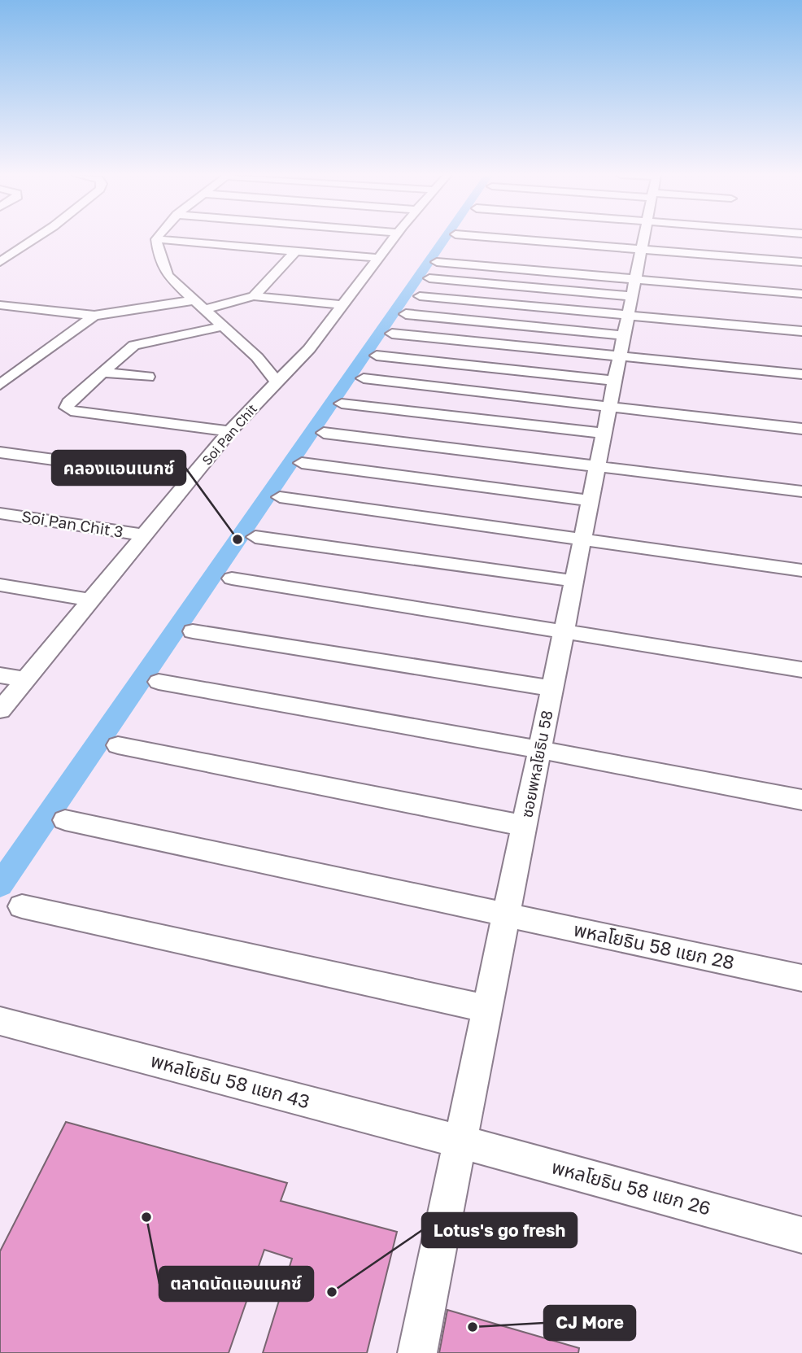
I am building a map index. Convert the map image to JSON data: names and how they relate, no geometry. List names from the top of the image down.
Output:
{
  "streets": {
    "street": [
      "Soi Pan Chit",
      "Soi Pan Chit 3",
      "ซอยพหลโยธิน 58",
      "พหลโยธิน 58 แยก 28",
      "พหลโยธิน 58 แยก 43",
      "พหลโยธิน 58 แยก 26"
    ]
  },
  "crossings": [
    ["Soi Pan Chit", "Soi Pan Chit 3"],
    ["ซอยพหลโยธิน 58", "พหลโยธิน 58 แยก 28"],
    ["ซอยพหลโยธิน 58", "พหลโยธิน 58 แยก 43"],
    ["ซอยพหลโยธิน 58", "พหลโยธิน 58 แยก 26"],
    ["พหลโยธิน 58 แยก 43", "พหลโยธิน 58 แยก 26"]
  ],
  "places": [
    "คลองแอนเนกซ์",
    "ตลาดนัดแอนเนกซ์",
    "Lotus's go fresh",
    "CJ More"
  ]
}
